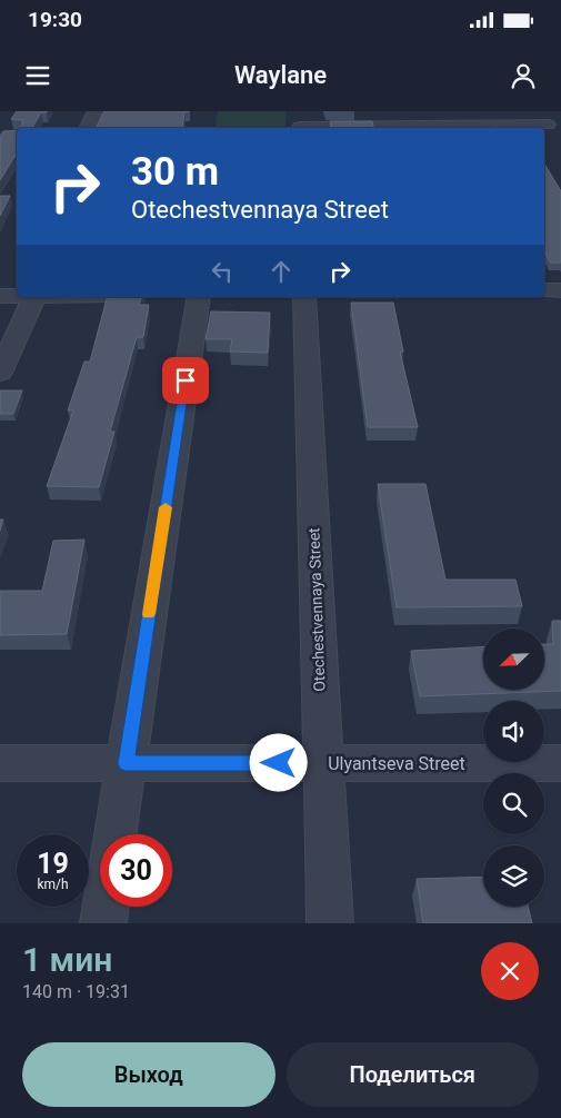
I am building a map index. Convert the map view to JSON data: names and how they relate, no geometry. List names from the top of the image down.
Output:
{
  "streets": {
    "street": ["Otechestvennaya Street", "Ulyantseva Street"]
  },
  "crossings": [
    ["Otechestvennaya Street", "Ulyantseva Street"]
  ],
  "north": "bottom left",
  "page": {
    "status": "19:30",
    "header": "Waylane",
    "turn": ["30 m", "Otechestvennaya Street"],
    "speed": "19 km/h",
    "limit": "30",
    "heading": ["1 мин", "140 m · 19:31"],
    "buttons": ["Выход", "Поделиться"]
  }
}
